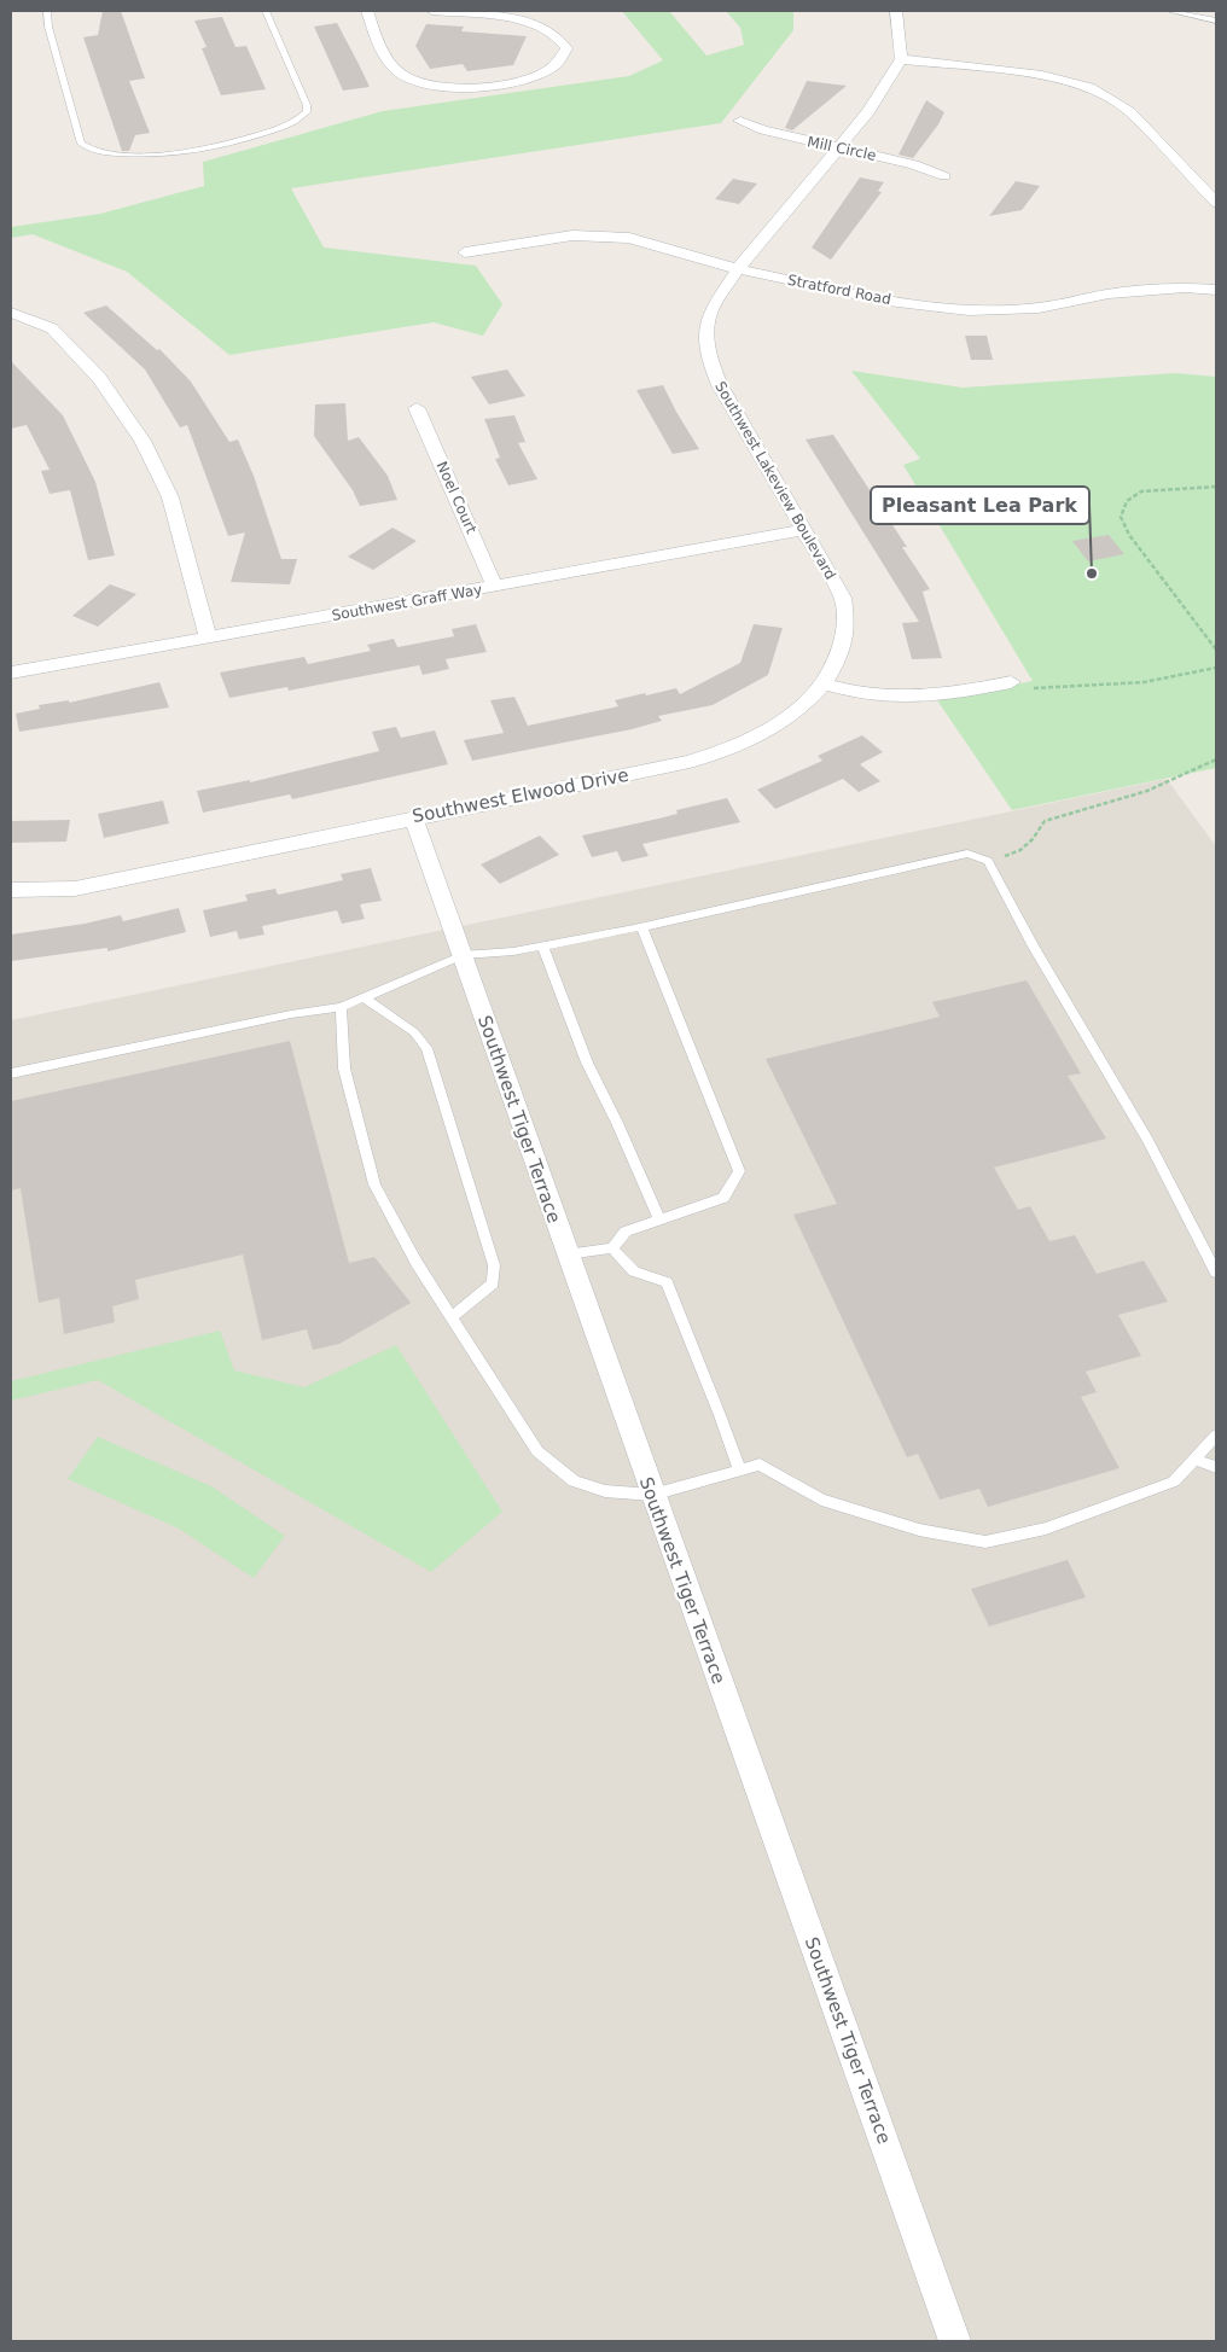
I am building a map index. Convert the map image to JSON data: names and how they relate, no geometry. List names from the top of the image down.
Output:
{
  "streets": {
    "street": [
      "Mill Circle",
      "Stratford Road",
      "Southwest Lakeview Boulevard",
      "Noel Court",
      "Southwest Graff Way",
      "Southwest Elwood Drive",
      "Southwest Tiger Terrace"
    ]
  },
  "crossings": [
    ["Mill Circle", "Southwest Lakeview Boulevard"],
    ["Stratford Road", "Southwest Lakeview Boulevard"],
    ["Southwest Lakeview Boulevard", "Southwest Graff Way"],
    ["Southwest Lakeview Boulevard", "Southwest Elwood Drive"],
    ["Noel Court", "Southwest Graff Way"],
    ["Southwest Elwood Drive", "Southwest Tiger Terrace"]
  ],
  "places": ["Pleasant Lea Park"]
}
